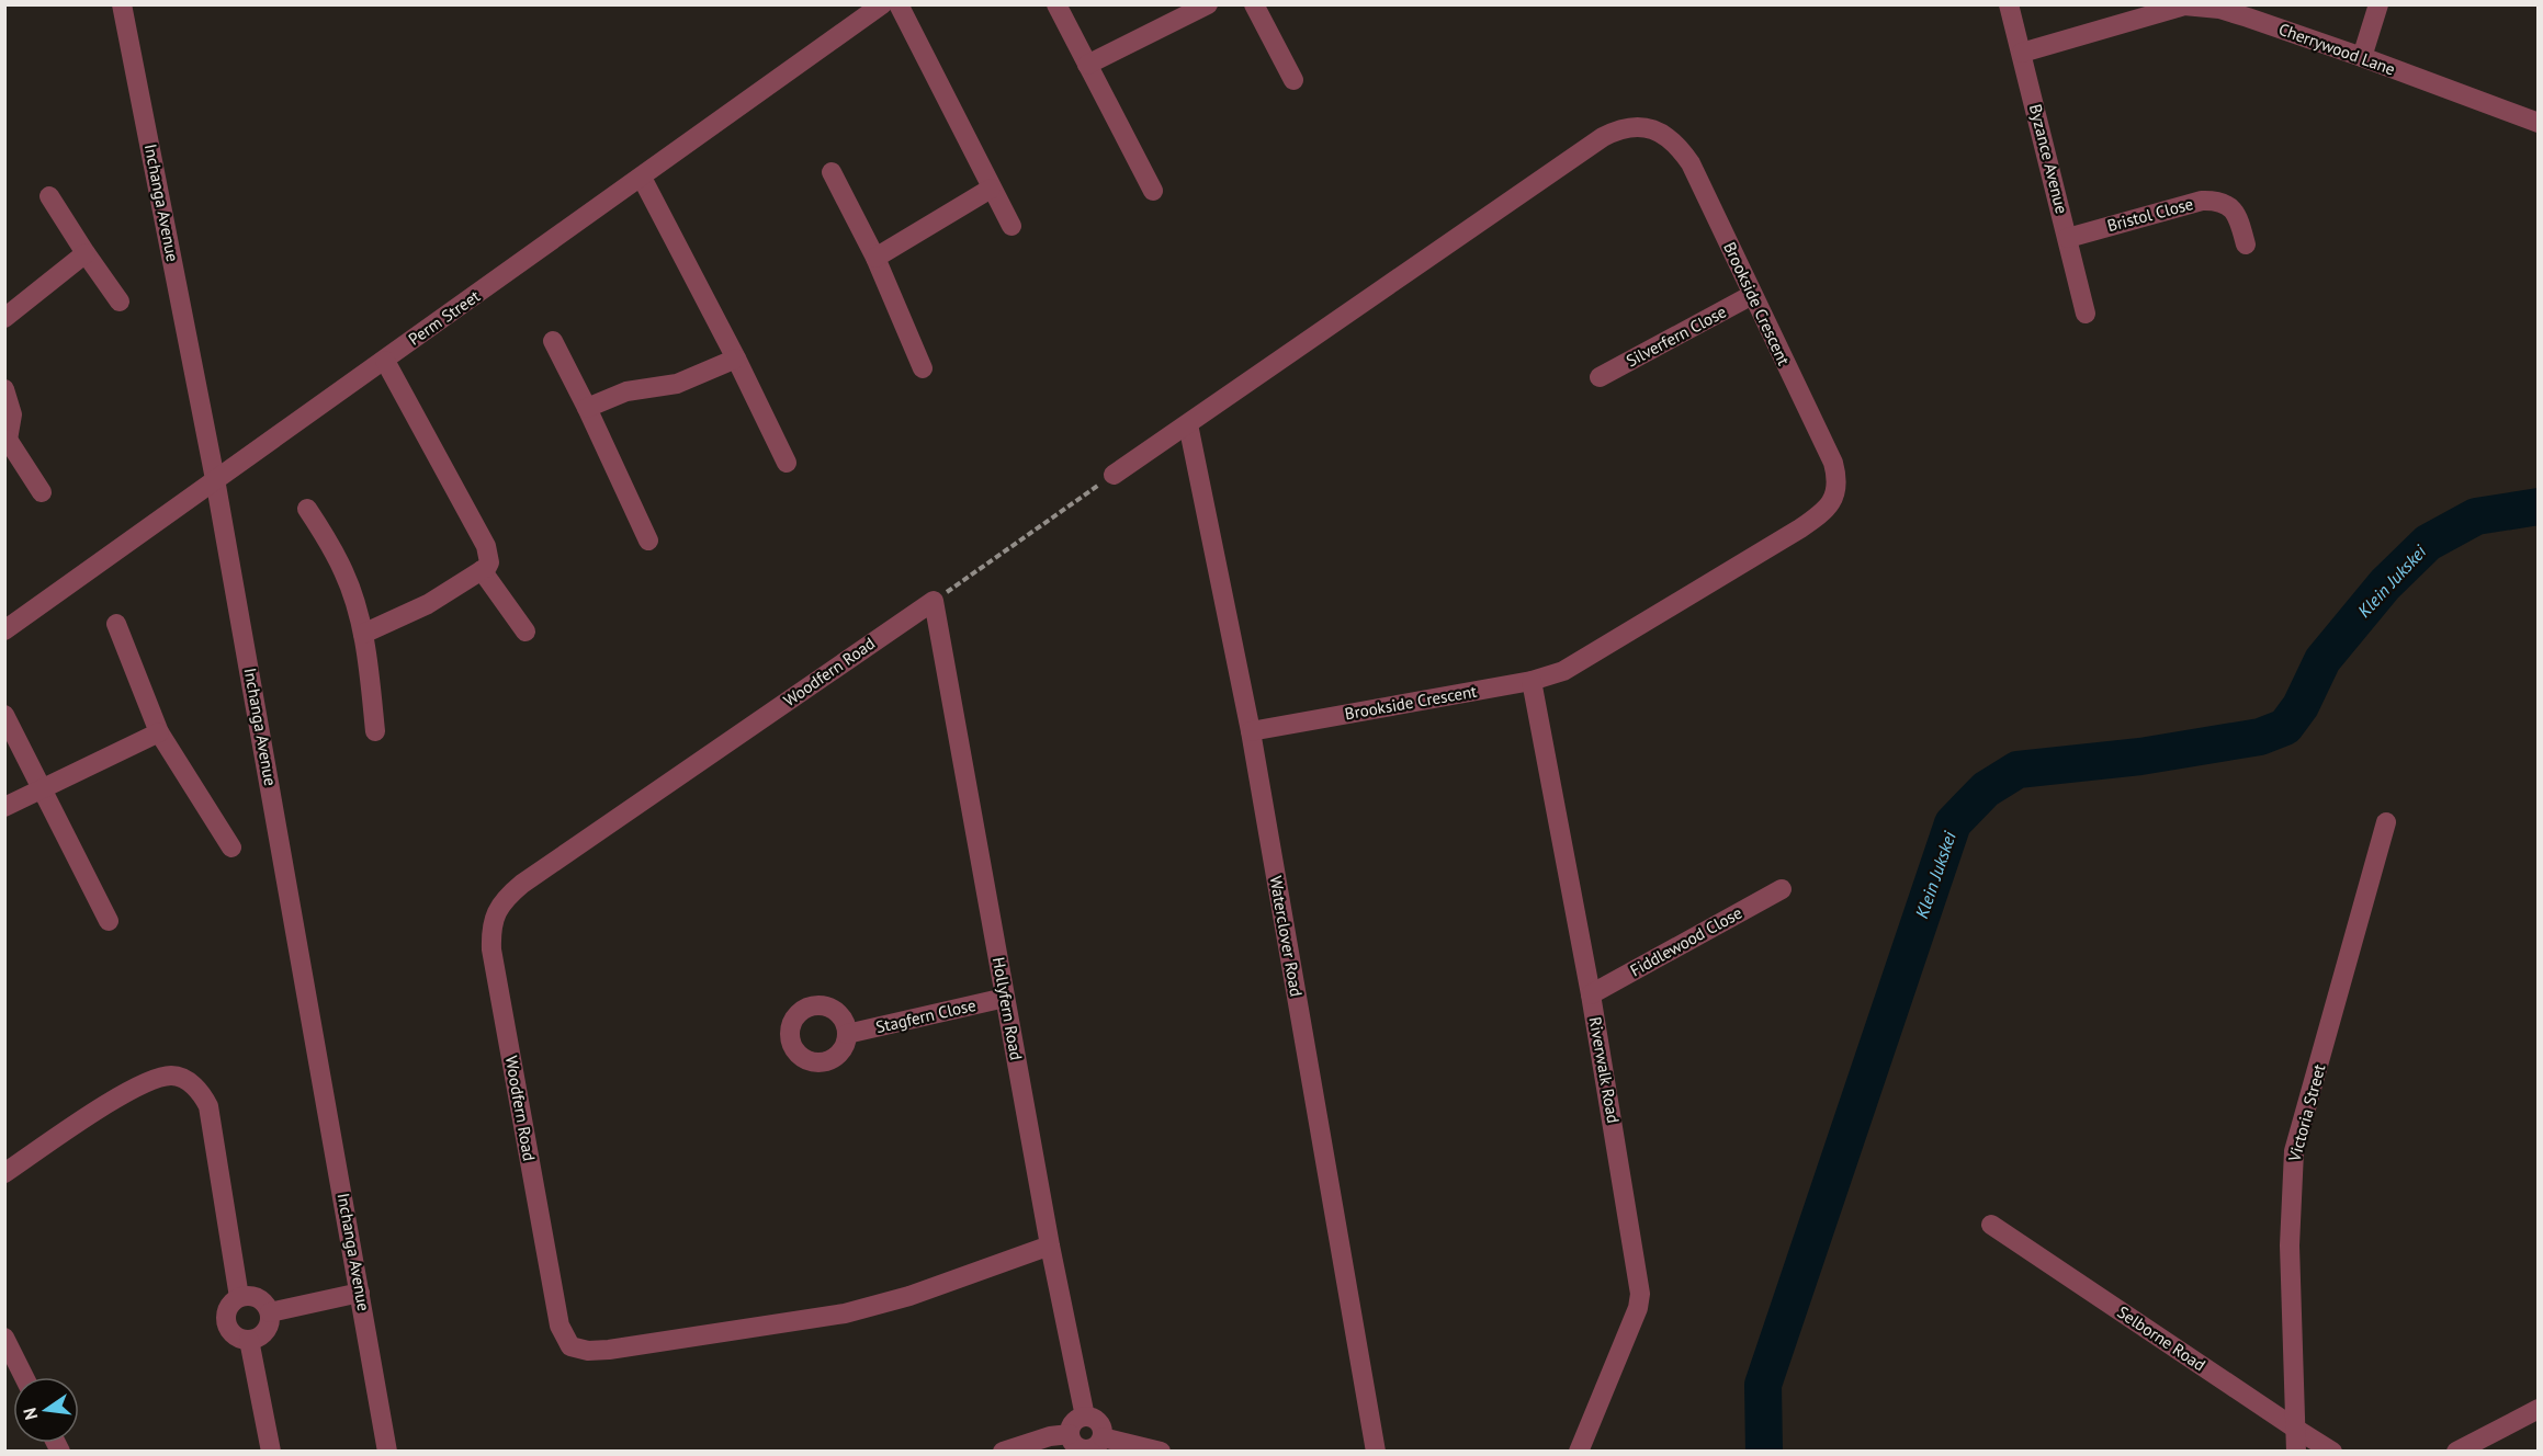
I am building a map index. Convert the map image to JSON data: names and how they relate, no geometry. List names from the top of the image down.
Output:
{
  "streets": {
    "street": [
      "Cherrywood Lane",
      "Byzance Avenue",
      "Inchanga Avenue",
      "Bristol Close",
      "Brookside Crescent",
      "Perm Street",
      "Silverfern Close",
      "Woodfern Road",
      "Waterclover Road",
      "Fiddlewood Close",
      "Hollyfern Road",
      "Stagfern Close",
      "Riverwalk Road",
      "Victoria Street",
      "Selborne Road"
    ]
  },
  "crossings": [
    ["Cherrywood Lane", "Byzance Avenue"],
    ["Byzance Avenue", "Bristol Close"],
    ["Inchanga Avenue", "Perm Street"],
    ["Brookside Crescent", "Silverfern Close"],
    ["Brookside Crescent", "Waterclover Road"],
    ["Brookside Crescent", "Riverwalk Road"],
    ["Woodfern Road", "Hollyfern Road"],
    ["Fiddlewood Close", "Riverwalk Road"],
    ["Hollyfern Road", "Stagfern Close"],
    ["Victoria Street", "Selborne Road"]
  ],
  "water": ["Klein Jukskei"],
  "north": "left"
}
